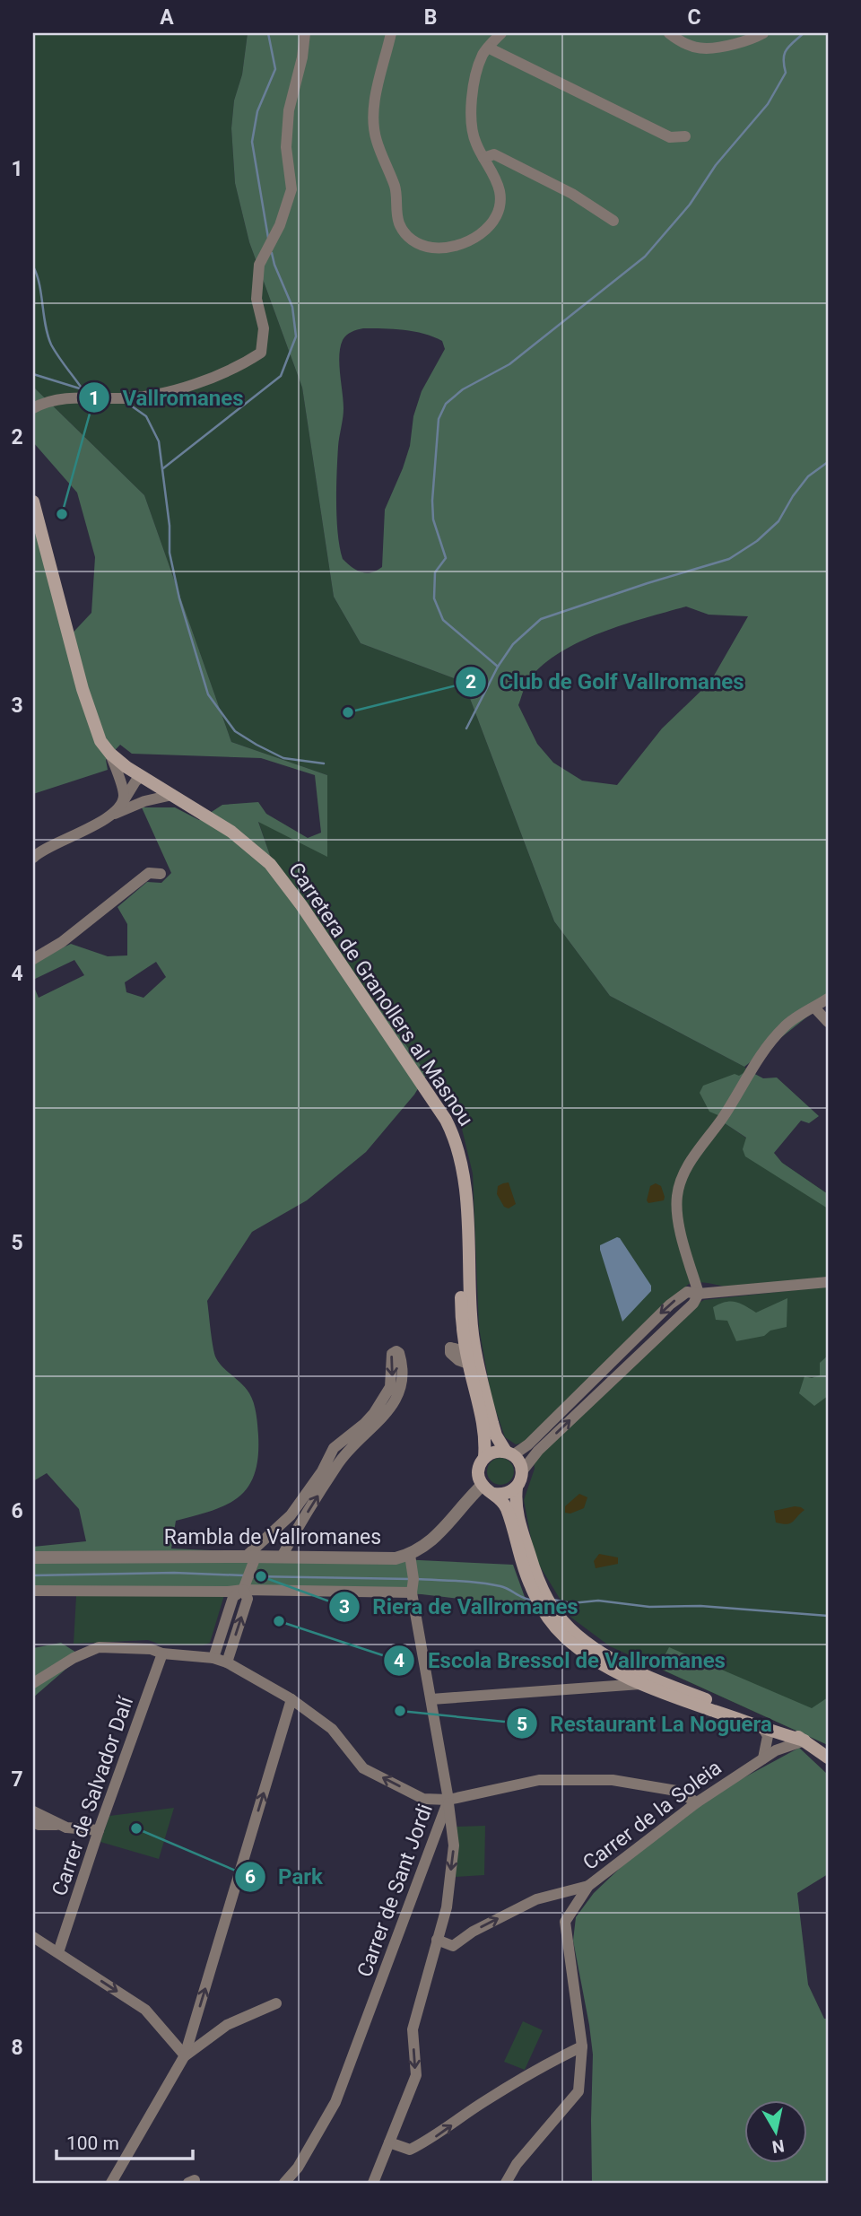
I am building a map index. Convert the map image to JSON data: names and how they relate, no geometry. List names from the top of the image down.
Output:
{
  "streets": {
    "main road": ["Carretera de Granollers al Masnou"],
    "street": [
      "Rambla de Vallromanes",
      "Carrer de Salvador Dalí",
      "Carrer de la Soleia",
      "Carrer de Sant Jordi"
    ]
  },
  "crossings": [
    ["Carretera de Granollers al Masnou", "Rambla de Vallromanes"],
    ["Rambla de Vallromanes", "Carrer de Sant Jordi"]
  ],
  "places": [
    "Vallromanes",
    "Club de Golf Vallromanes",
    "Riera de Vallromanes",
    "Escola Bressol de Vallromanes",
    "Restaurant La Noguera",
    "Park"
  ],
  "scale_bar": "100 m",
  "north": "bottom",
  "grid": {
    "columns": ["A", "B", "C"],
    "rows": [
      "1",
      "2",
      "3",
      "4",
      "5",
      "6",
      "7",
      "8"
    ]
  }
}
